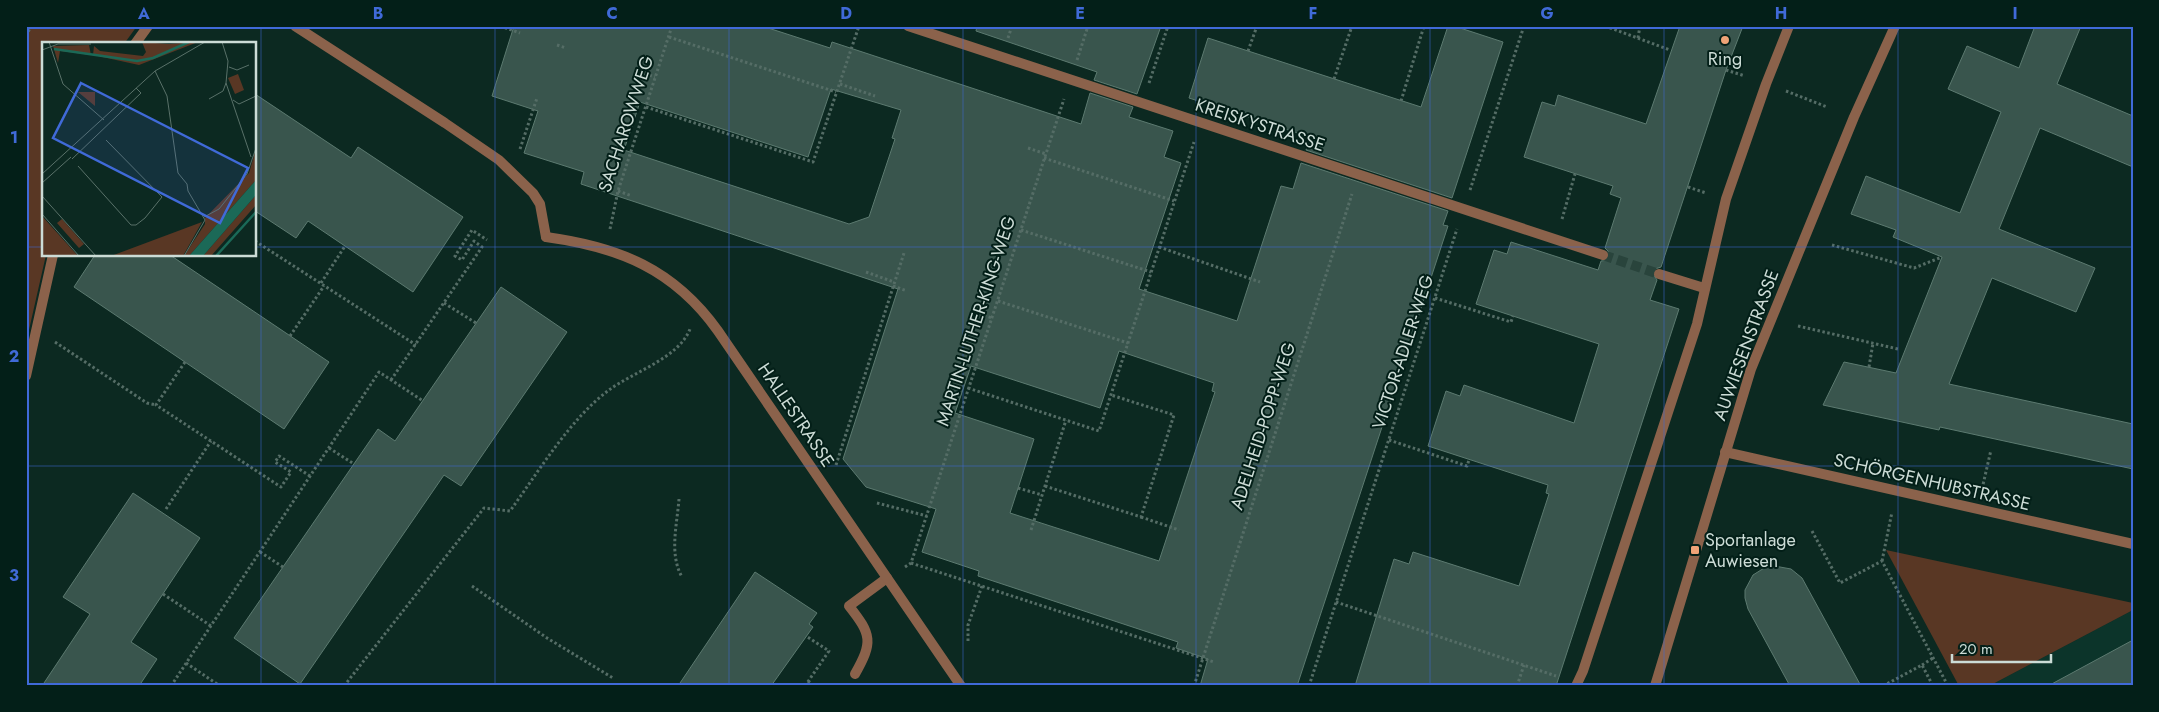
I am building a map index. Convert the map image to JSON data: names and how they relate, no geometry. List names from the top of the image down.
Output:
{
  "streets": {
    "street": [
      "KREISKYSTRASSE",
      "AUWIESENSTRASSE",
      "HALLESTRASSE",
      "SCHÖRGENHUBSTRASSE"
    ],
    "path": [
      "SACHAROWWEG",
      "MARTIN-LUTHER-KING-WEG",
      "VICTOR-ADLER-WEG",
      "ADELHEID-POPP-WEG"
    ]
  },
  "crossings": [
    ["KREISKYSTRASSE", "MARTIN-LUTHER-KING-WEG"],
    ["KREISKYSTRASSE", "VICTOR-ADLER-WEG"],
    ["KREISKYSTRASSE", "ADELHEID-POPP-WEG"],
    ["AUWIESENSTRASSE", "SCHÖRGENHUBSTRASSE"]
  ],
  "places": {
    "other": ["Ring"],
    "transit": ["Sportanlage Auwiesen"]
  },
  "scale_bar": "20 m",
  "grid": {
    "columns": [
      "A",
      "B",
      "C",
      "D",
      "E",
      "F",
      "G",
      "H",
      "I"
    ],
    "rows": ["1", "2", "3"]
  }
}
